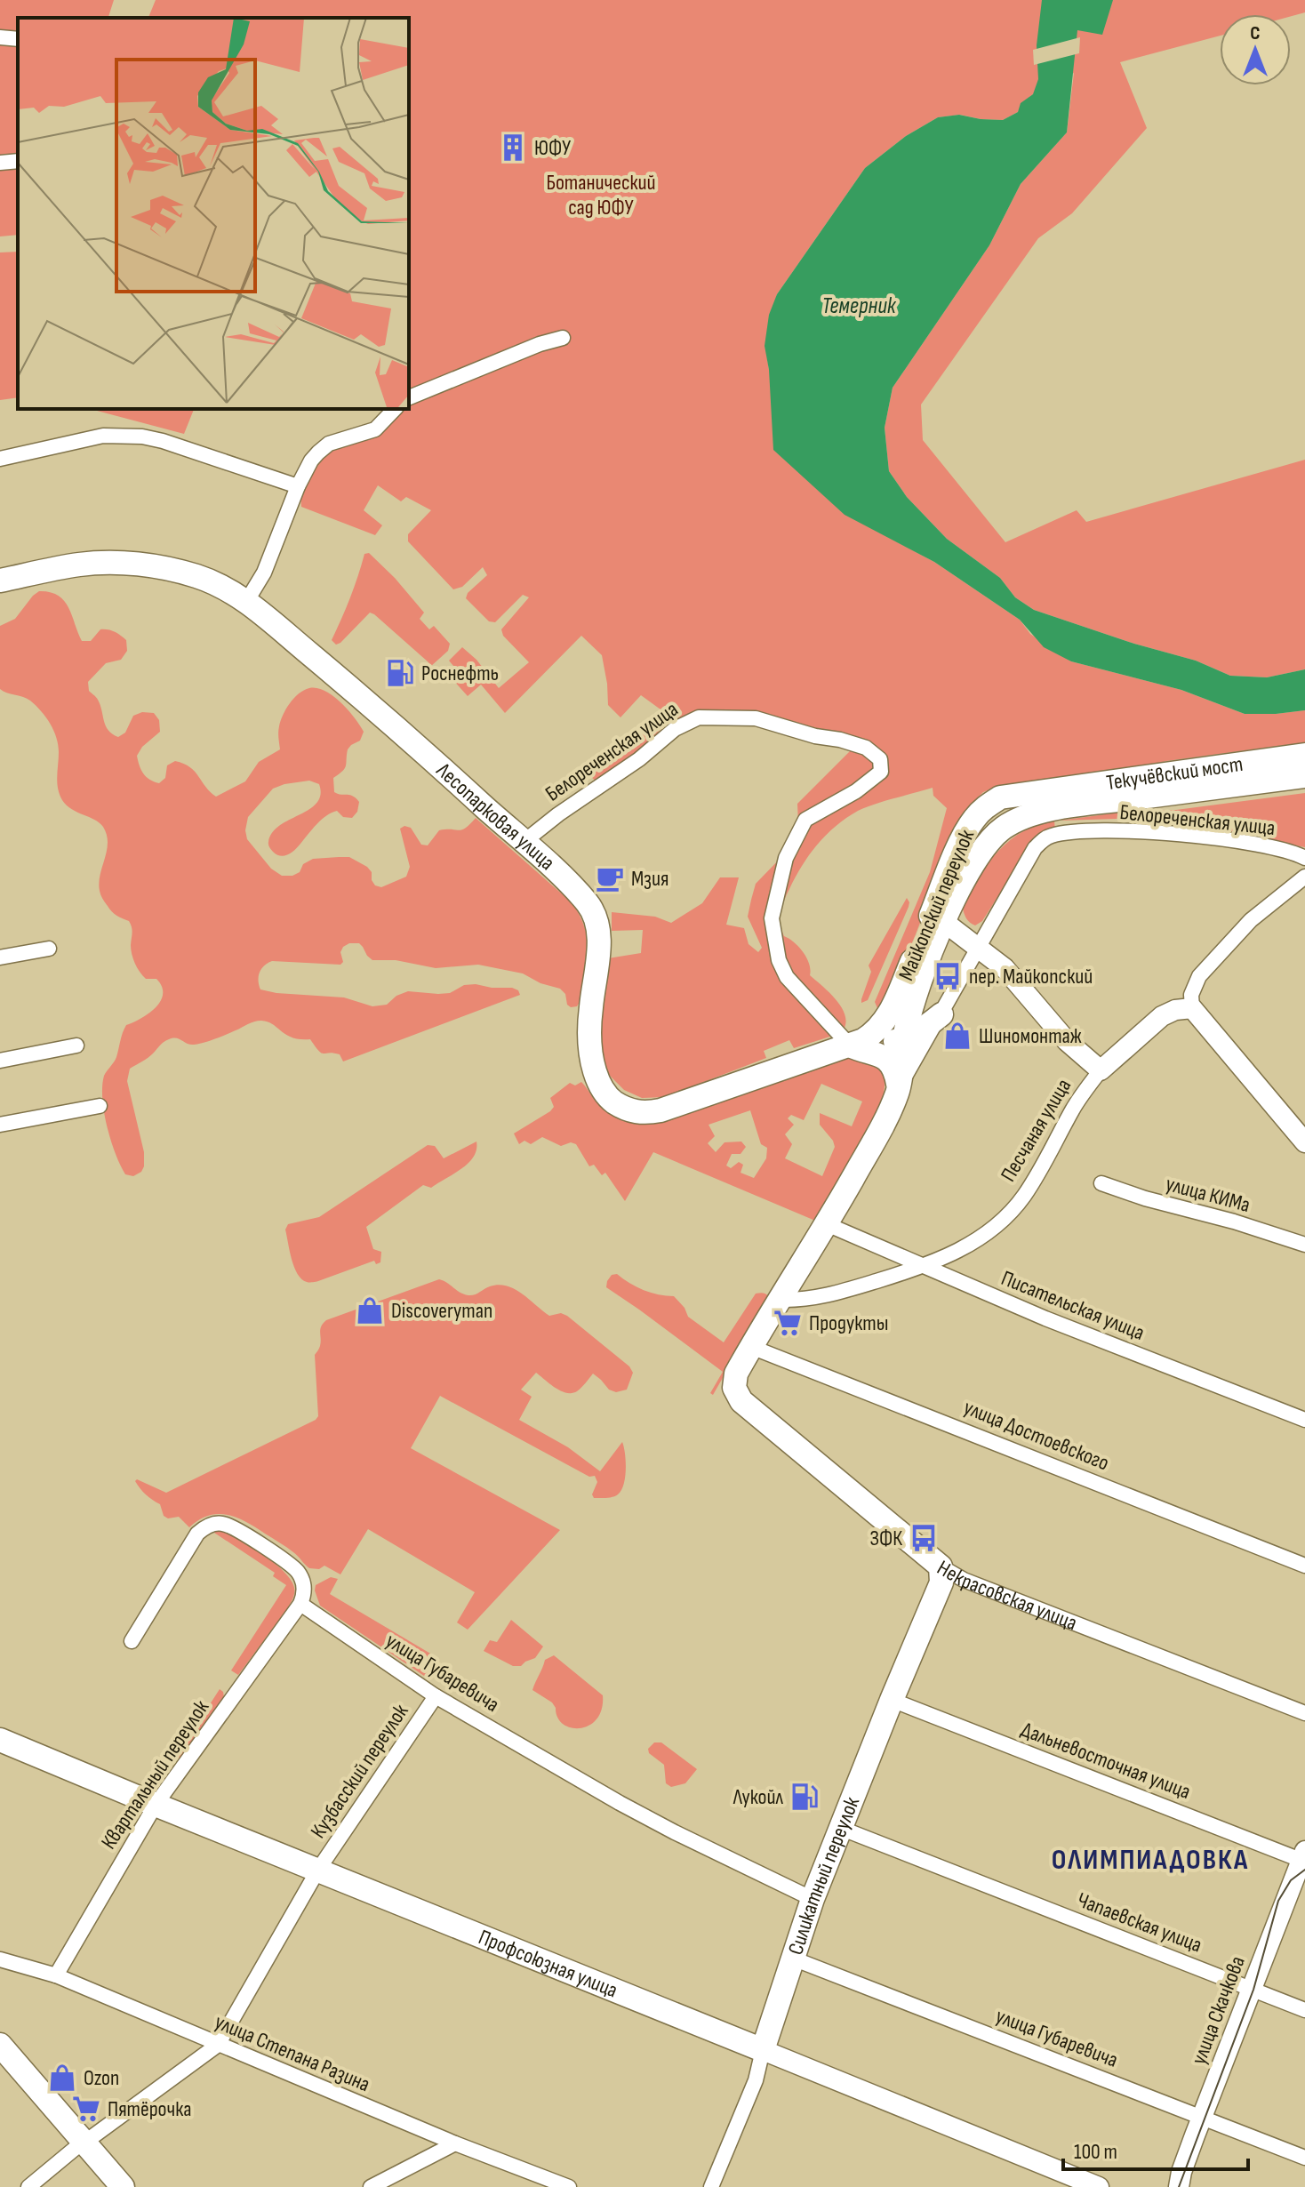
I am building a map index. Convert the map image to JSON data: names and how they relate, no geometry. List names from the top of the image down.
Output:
{
  "streets": {
    "main road": [
      "Текучёвский мост",
      "Лесопарковая улица",
      "Майкопский переулок",
      "Некрасовская улица",
      "Силикатный переулок",
      "Профсоюзная улица"
    ],
    "street": [
      "Белореченская улица",
      "Песчаная улица",
      "улица КИМа",
      "Писательская улица",
      "улица Достоевского",
      "улица Губаревича",
      "Дальневосточная улица",
      "Кузбасский переулок",
      "Квартальный переулок",
      "Чапаевская улица",
      "улица Скачкова",
      "улица Степана Разина"
    ]
  },
  "crossings": [
    ["Белореченская улица", "Лесопарковая улица"],
    ["Белореченская улица", "Майкопский переулок"],
    ["Текучёвский мост", "Майкопский переулок"],
    ["Лесопарковая улица", "Майкопский переулок"],
    ["Майкопский переулок", "Песчаная улица"],
    ["Майкопский переулок", "Писательская улица"],
    ["Майкопский переулок", "улица Достоевского"],
    ["Майкопский переулок", "Некрасовская улица"],
    ["Песчаная улица", "Писательская улица"],
    ["Некрасовская улица", "Силикатный переулок"],
    ["улица Губаревича", "Кузбасский переулок"],
    ["улица Губаревича", "Квартальный переулок"],
    ["улица Губаревича", "Силикатный переулок"],
    ["улица Губаревича", "улица Скачкова"],
    ["Дальневосточная улица", "Силикатный переулок"],
    ["Дальневосточная улица", "улица Скачкова"],
    ["Кузбасский переулок", "Профсоюзная улица"],
    ["Кузбасский переулок", "улица Степана Разина"],
    ["Квартальный переулок", "Профсоюзная улица"],
    ["Квартальный переулок", "улица Степана Разина"],
    ["Силикатный переулок", "Чапаевская улица"],
    ["Силикатный переулок", "Профсоюзная улица"],
    ["Чапаевская улица", "улица Скачкова"]
  ],
  "districts": ["ОЛИМПИАДОВКА"],
  "water": ["Темерник"],
  "parks": ["Ботанический сад ЮФУ"],
  "places": {
    "building": ["ЮФУ"],
    "fuel station": ["Роснефть", "Лукойл"],
    "cafe": ["Мзия"],
    "bus stop": ["пер. Майкопский", "ЗФК"],
    "shop": ["Шиномонтаж", "Discoveryman", "Ozon"],
    "supermarket": ["Продукты", "Пятёрочка"]
  },
  "scale_bar": "100 m",
  "north": "top"
}
